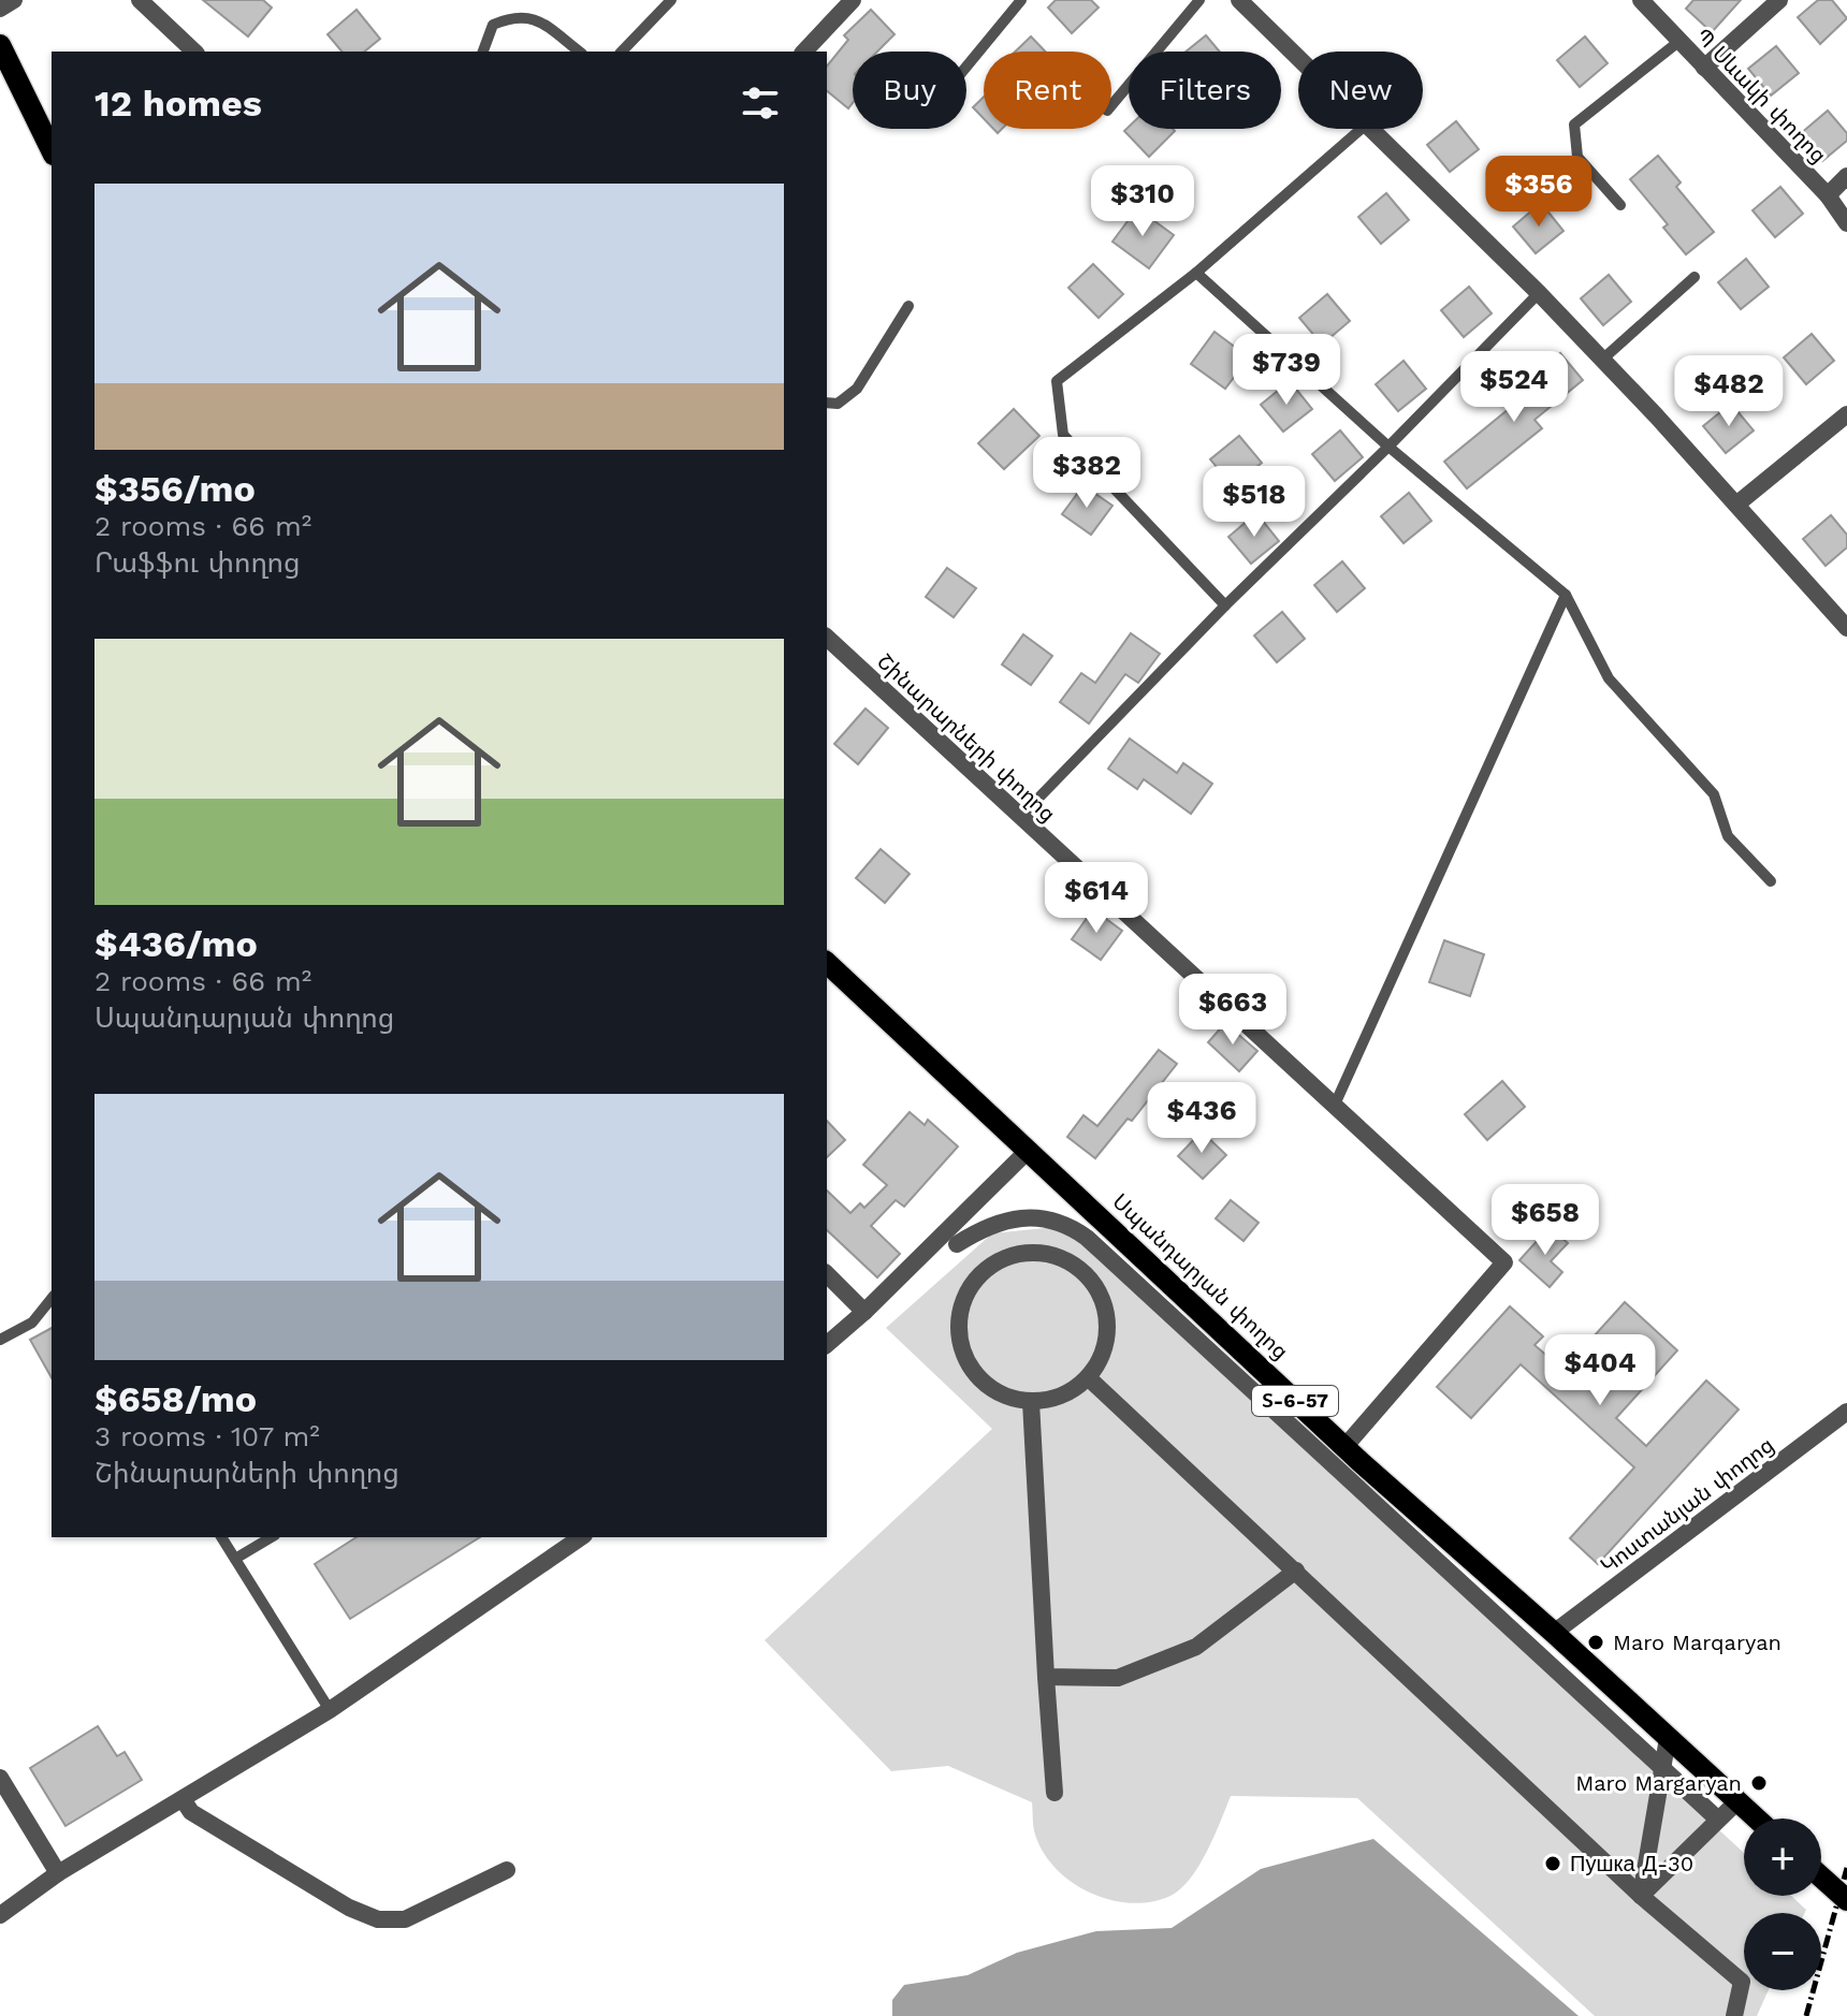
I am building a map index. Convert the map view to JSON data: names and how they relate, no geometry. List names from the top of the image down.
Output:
{
  "streets": {
    "main road": ["Սպանդարյան փողոց", "Տ-6-57"],
    "street": ["Պ Սևակի փողոց", "Շինարարների փողոց", "Կոստանյան փողոց"]
  },
  "crossings": [
    ["Շինարարների փողոց", "Սպանդարյան փողոց"],
    ["Սպանդարյան փողոց", "Կոստանյան փողոց"]
  ],
  "places": ["Maro Marqaryan", "Maro Margaryan", "Пушка Д-30"],
  "page": {
    "chip": [
      "Buy",
      "Rent",
      "Filters",
      "New"
    ],
    "heading": "12 homes",
    "list": [
      {
        "name": "$356/mo",
        "note": "2 rooms · 66 m² · Րաֆֆու փողոց"
      },
      {
        "name": "$436/mo",
        "note": "2 rooms · 66 m² · Սպանդարյան փողոց"
      },
      {
        "name": "$658/mo",
        "note": "3 rooms · 107 m² · Շինարարների փողոց"
      }
    ],
    "price": [
      "$356",
      "$310",
      "$739",
      "$524",
      "$482",
      "$382",
      "$518",
      "$614",
      "$663",
      "$436",
      "$658",
      "$404"
    ],
    "map_buttons": ["+", "−"]
  }
}
